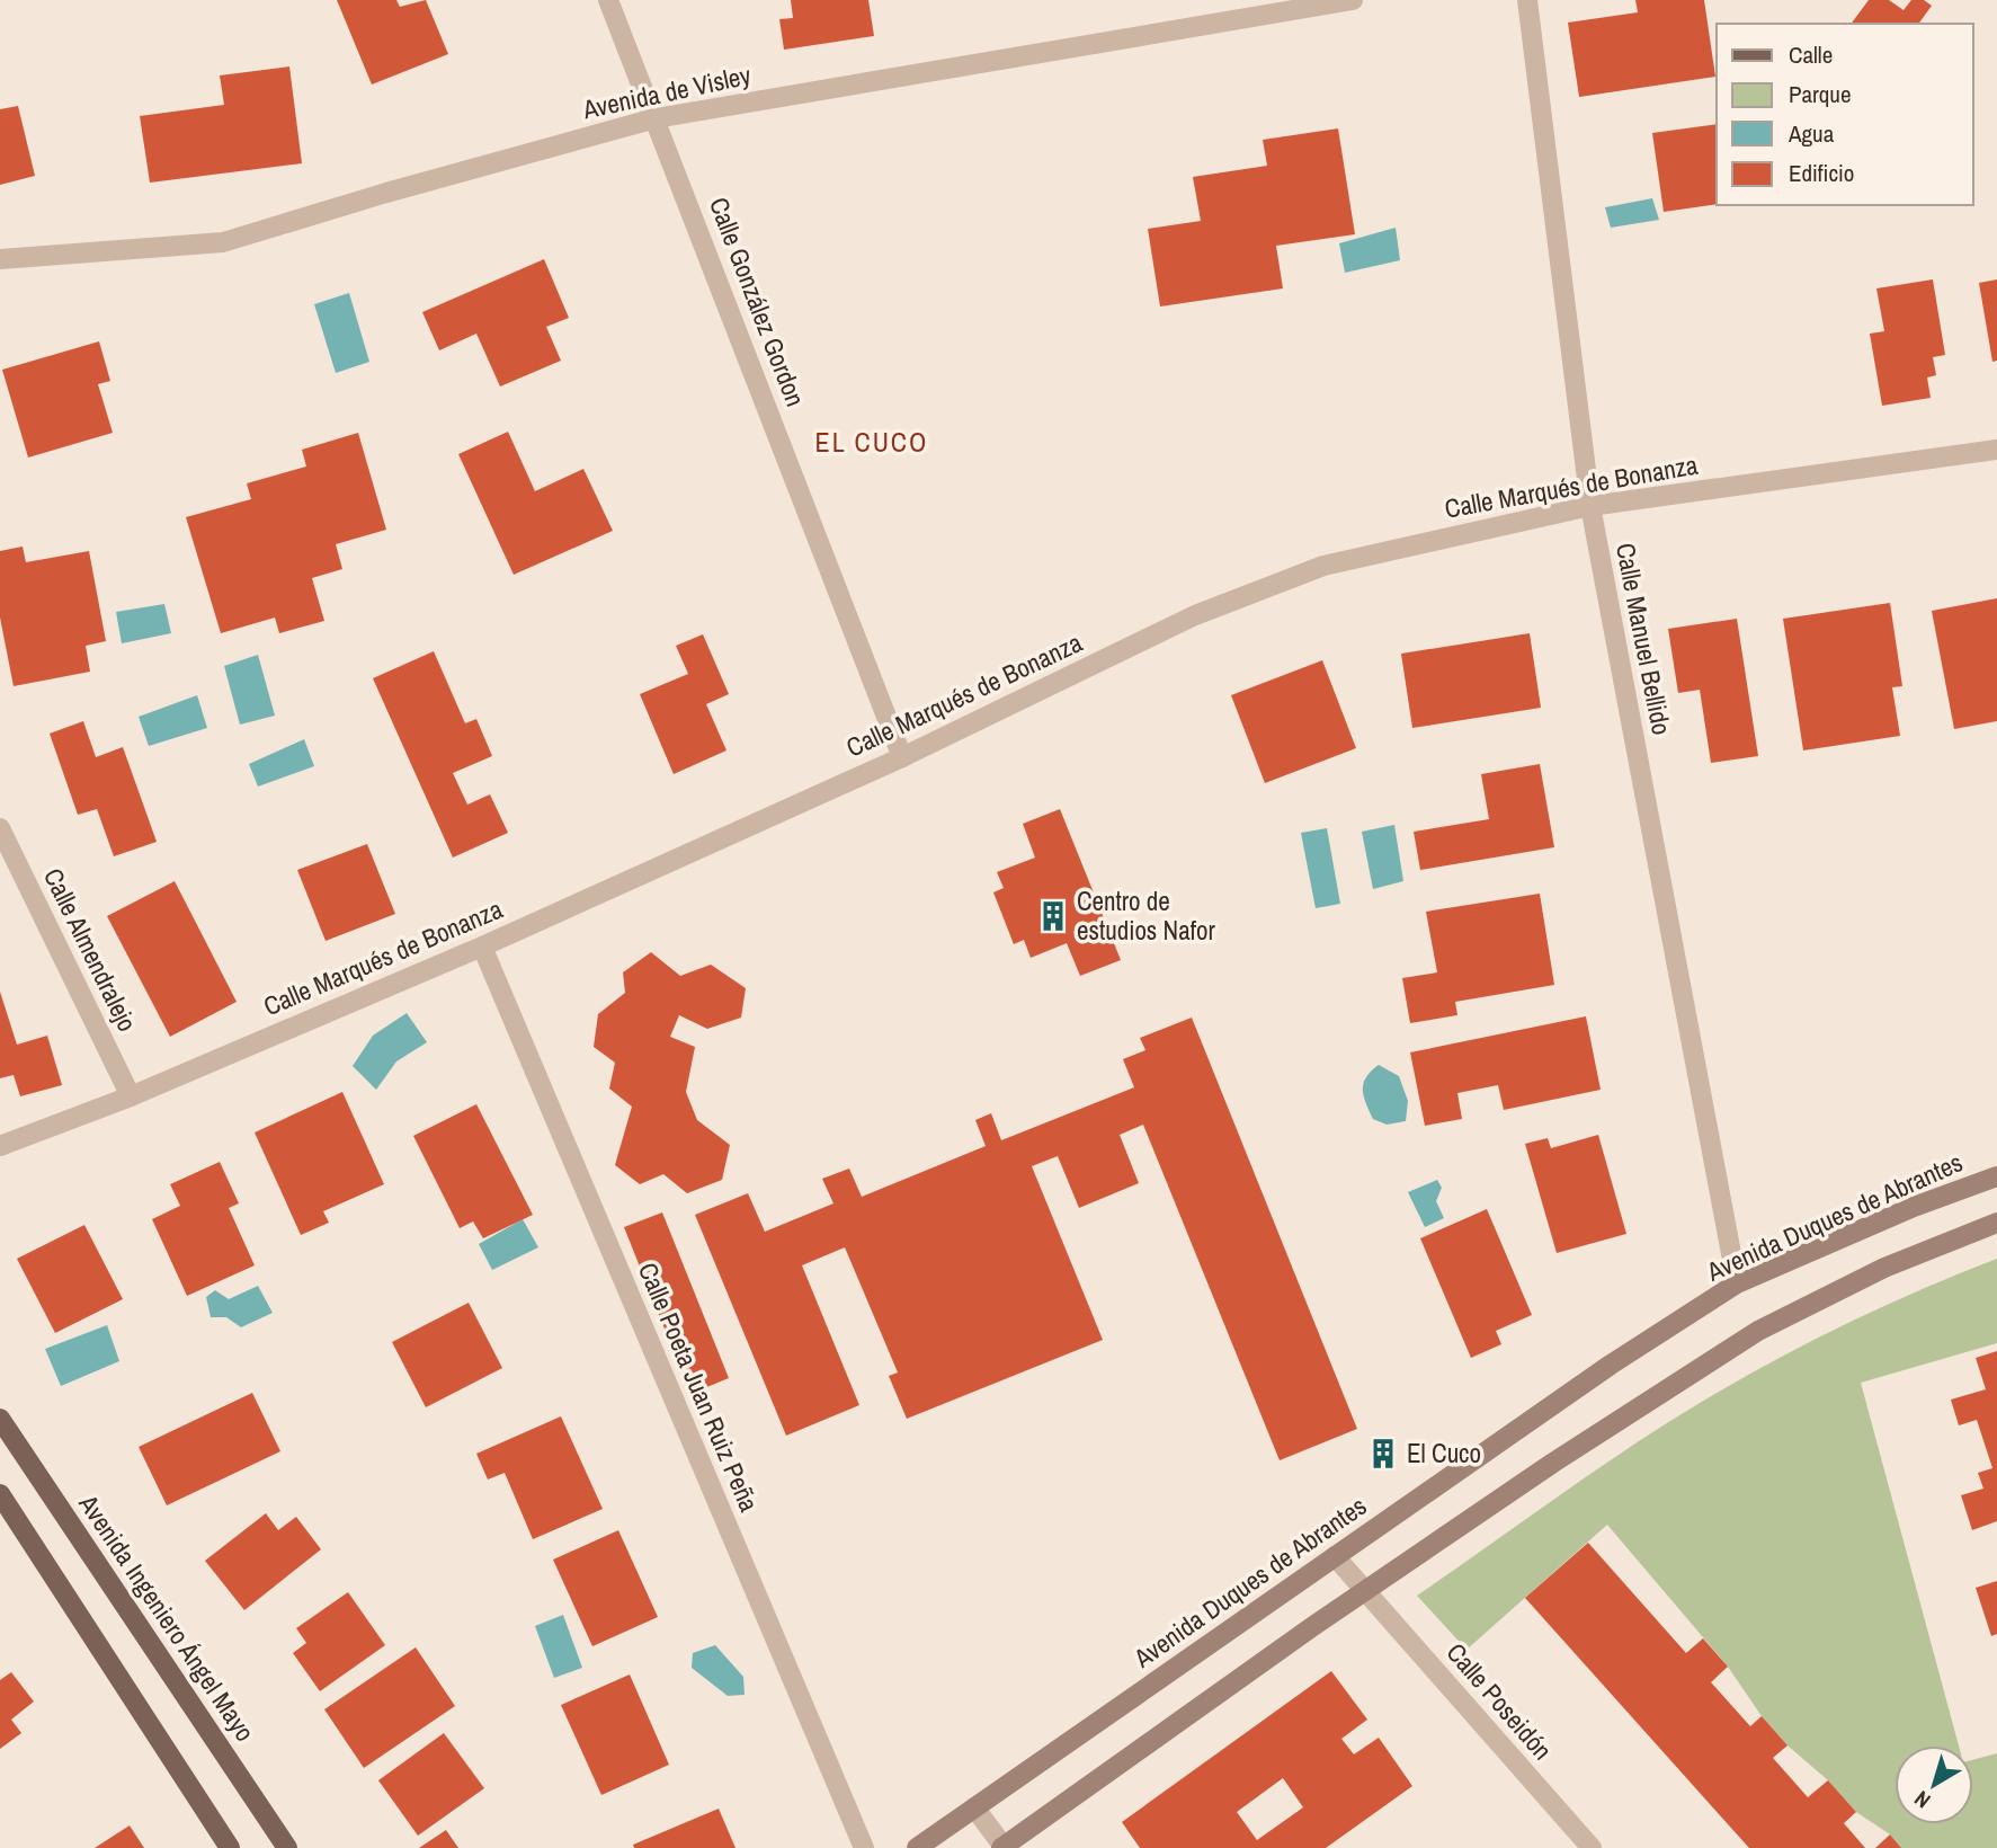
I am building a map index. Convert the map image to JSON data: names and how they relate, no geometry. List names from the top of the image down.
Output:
{
  "streets": {
    "main road": ["Avenida Duques de Abrantes", "Avenida Ingeniero Ángel Mayo"],
    "street": [
      "Avenida de Visley",
      "Calle González Gordon",
      "Calle Marqués de Bonanza",
      "Calle Manuel Bellido",
      "Calle Almendralejo",
      "Calle Poeta Juan Ruiz Peña",
      "Calle Poseidón"
    ]
  },
  "crossings": [
    ["Avenida de Visley", "Calle González Gordon"],
    ["Calle González Gordon", "Calle Marqués de Bonanza"],
    ["Calle Marqués de Bonanza", "Calle Manuel Bellido"],
    ["Calle Marqués de Bonanza", "Calle Almendralejo"],
    ["Calle Marqués de Bonanza", "Calle Poeta Juan Ruiz Peña"],
    ["Calle Manuel Bellido", "Avenida Duques de Abrantes"],
    ["Avenida Duques de Abrantes", "Calle Poseidón"]
  ],
  "districts": ["EL CUCO"],
  "places": {
    "building": ["Centro de estudios Nafor", "El Cuco"]
  },
  "legend": [
    "Calle",
    "Parque",
    "Agua",
    "Edificio"
  ],
  "north": "bottom left"
}
